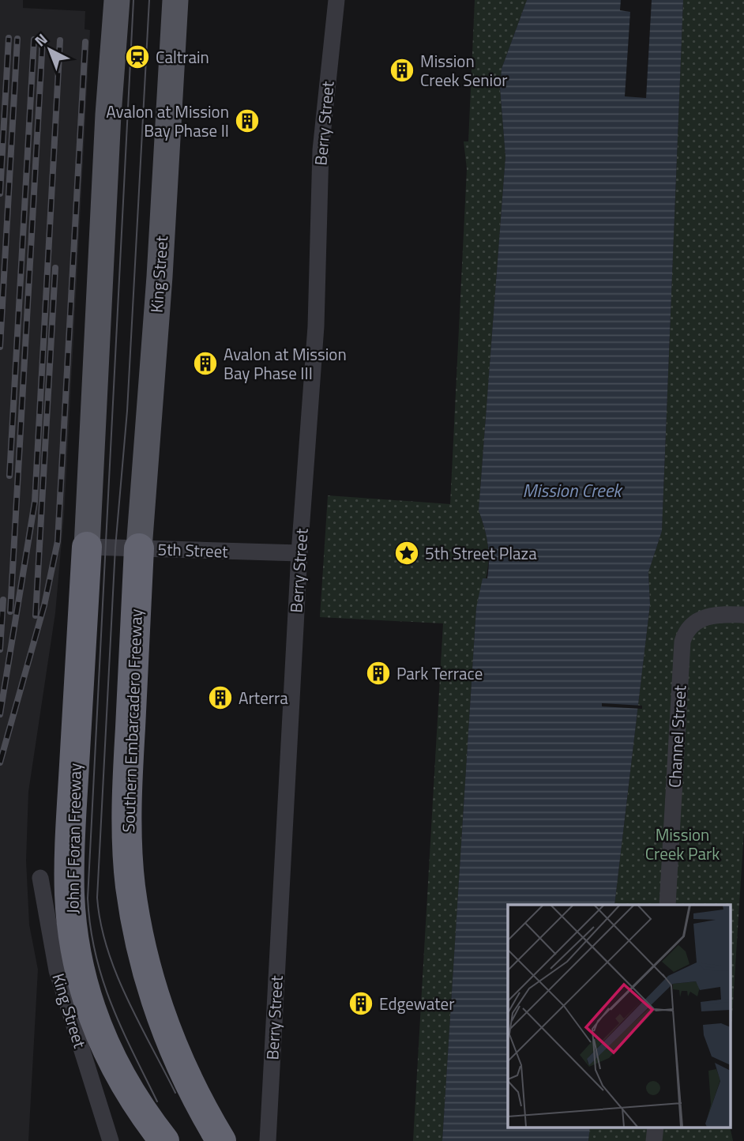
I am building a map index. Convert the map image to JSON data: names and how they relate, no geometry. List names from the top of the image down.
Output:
{
  "streets": {
    "highway": ["Southern Embarcadero Freeway", "John F Foran Freeway"],
    "main road": ["King Street"],
    "street": ["Berry Street", "5th Street", "Channel Street"]
  },
  "crossings": [
    ["Berry Street", "5th Street"],
    ["King Street", "5th Street"],
    ["King Street", "Southern Embarcadero Freeway"],
    ["5th Street", "Southern Embarcadero Freeway"],
    ["5th Street", "John F Foran Freeway"]
  ],
  "water": ["Mission Creek"],
  "parks": ["Mission Creek Park"],
  "places": {
    "station": ["Caltrain"],
    "building": [
      "Mission Creek Senior",
      "Avalon at Mission Bay Phase II",
      "Avalon at Mission Bay Phase III",
      "Park Terrace",
      "Arterra",
      "Edgewater"
    ],
    "place": ["5th Street Plaza"]
  },
  "north": "top left"
}
